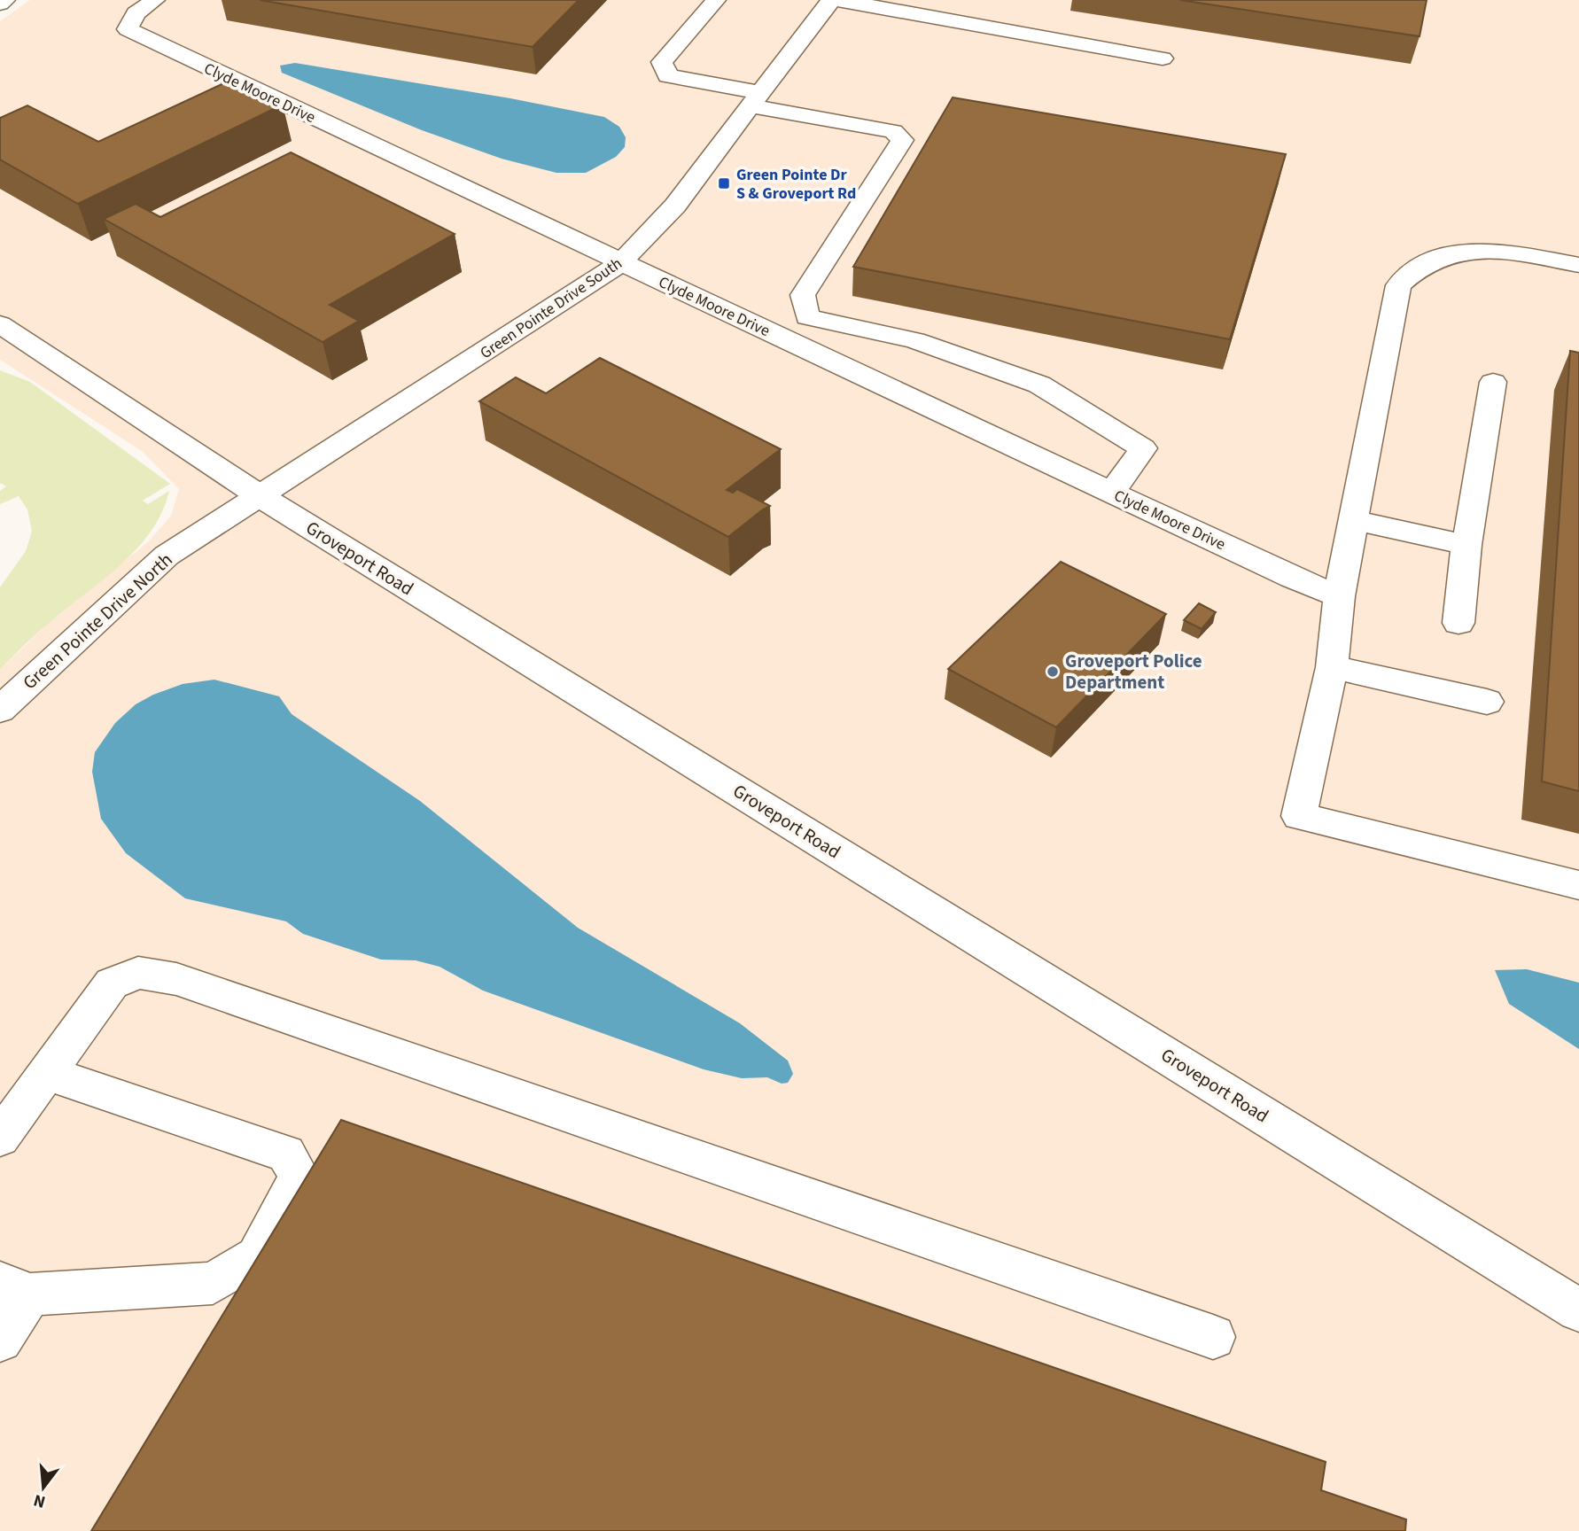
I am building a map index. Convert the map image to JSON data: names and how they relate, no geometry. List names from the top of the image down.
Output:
{
  "streets": {
    "street": [
      "Clyde Moore Drive",
      "Green Pointe Drive South",
      "Groveport Road",
      "Green Pointe Drive North"
    ]
  },
  "crossings": [
    ["Clyde Moore Drive", "Green Pointe Drive South"],
    ["Green Pointe Drive South", "Groveport Road"],
    ["Green Pointe Drive South", "Green Pointe Drive North"],
    ["Groveport Road", "Green Pointe Drive North"]
  ],
  "places": {
    "transit": ["Green Pointe Dr S & Groveport Rd"],
    "other": ["Groveport Police Department"]
  },
  "north": "bottom"
}
